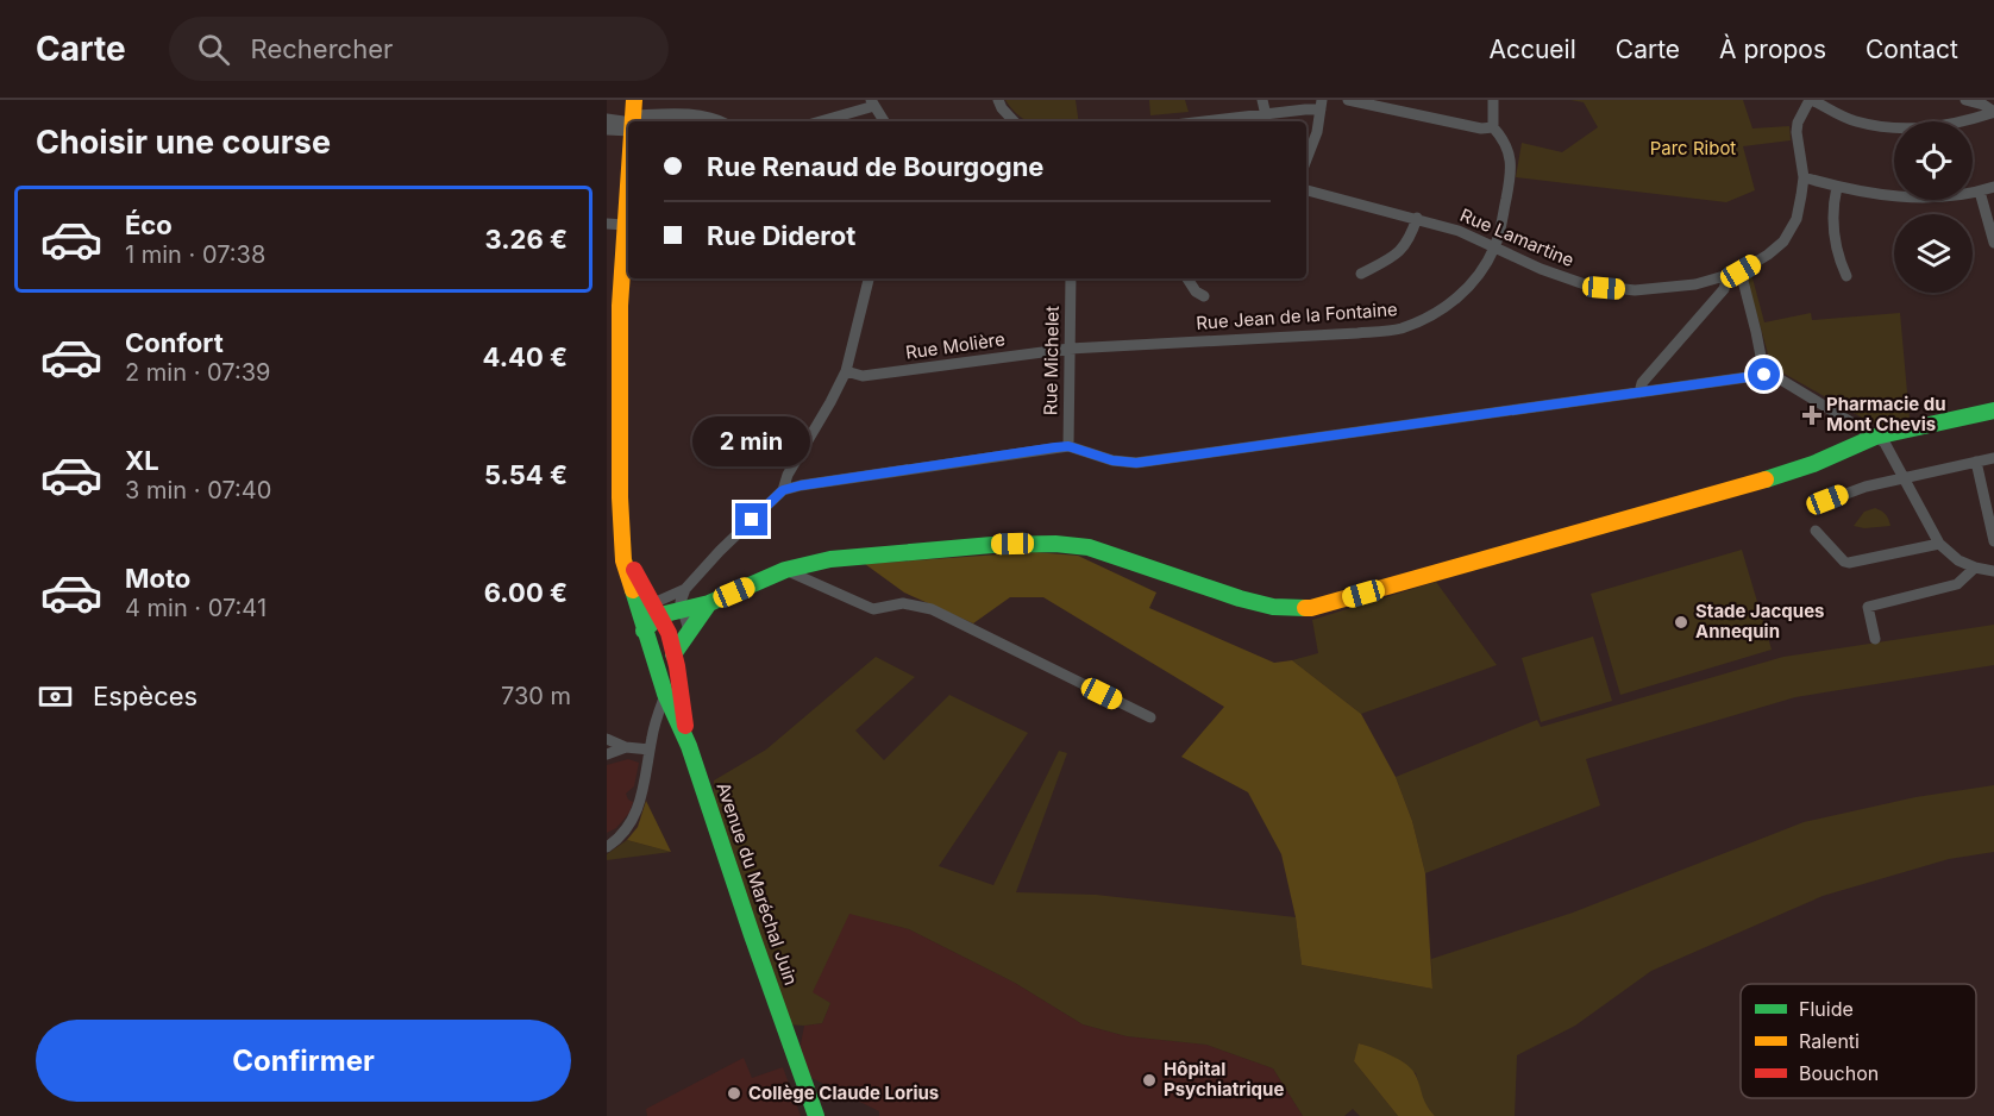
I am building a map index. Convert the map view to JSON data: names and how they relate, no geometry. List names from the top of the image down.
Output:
{
  "streets": {
    "street": [
      "Rue Lamartine",
      "Rue Jean de la Fontaine",
      "Rue Molière",
      "Rue Michelet",
      "Avenue du Maréchal Juin"
    ]
  },
  "crossings": [
    ["Rue Lamartine", "Rue Jean de la Fontaine"],
    ["Rue Jean de la Fontaine", "Rue Molière"],
    ["Rue Jean de la Fontaine", "Rue Michelet"],
    ["Rue Molière", "Rue Michelet"]
  ],
  "parks": ["Parc Ribot"],
  "places": {
    "health": ["Pharmacie du Mont Chevis"],
    "other": ["Stade Jacques Annequin", "Hôpital Psychiatrique", "Collège Claude Lorius"]
  },
  "legend": ["Fluide", "Ralenti", "Bouchon"],
  "page": {
    "header": "Carte",
    "search": "Rechercher",
    "nav": [
      "Accueil",
      "Carte",
      "À propos",
      "Contact"
    ],
    "heading": "Choisir une course",
    "banner": ["Rue Renaud de Bourgogne", "Rue Diderot"],
    "list": [
      {
        "name": "Éco",
        "note": "1 min · 07:38",
        "value": "3.26 €"
      },
      {
        "name": "Confort",
        "note": "2 min · 07:39",
        "value": "4.40 €"
      },
      {
        "name": "XL",
        "note": "3 min · 07:40",
        "value": "5.54 €"
      },
      {
        "name": "Moto",
        "note": "4 min · 07:41",
        "value": "6.00 €"
      }
    ],
    "bubble": "2 min",
    "pay": ["Espèces", "730 m"],
    "buttons": "Confirmer"
  }
}
